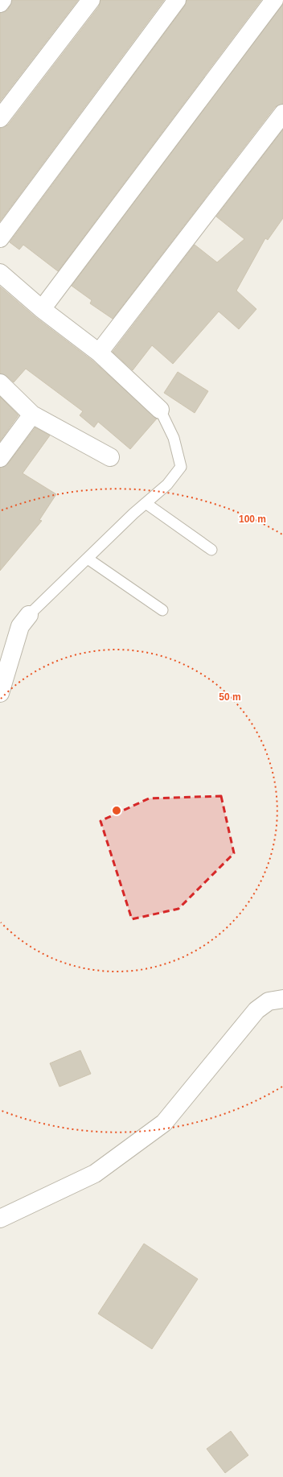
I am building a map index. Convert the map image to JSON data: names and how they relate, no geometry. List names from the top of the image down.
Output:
{
  "rings": ["100 m", "50 m"]
}
